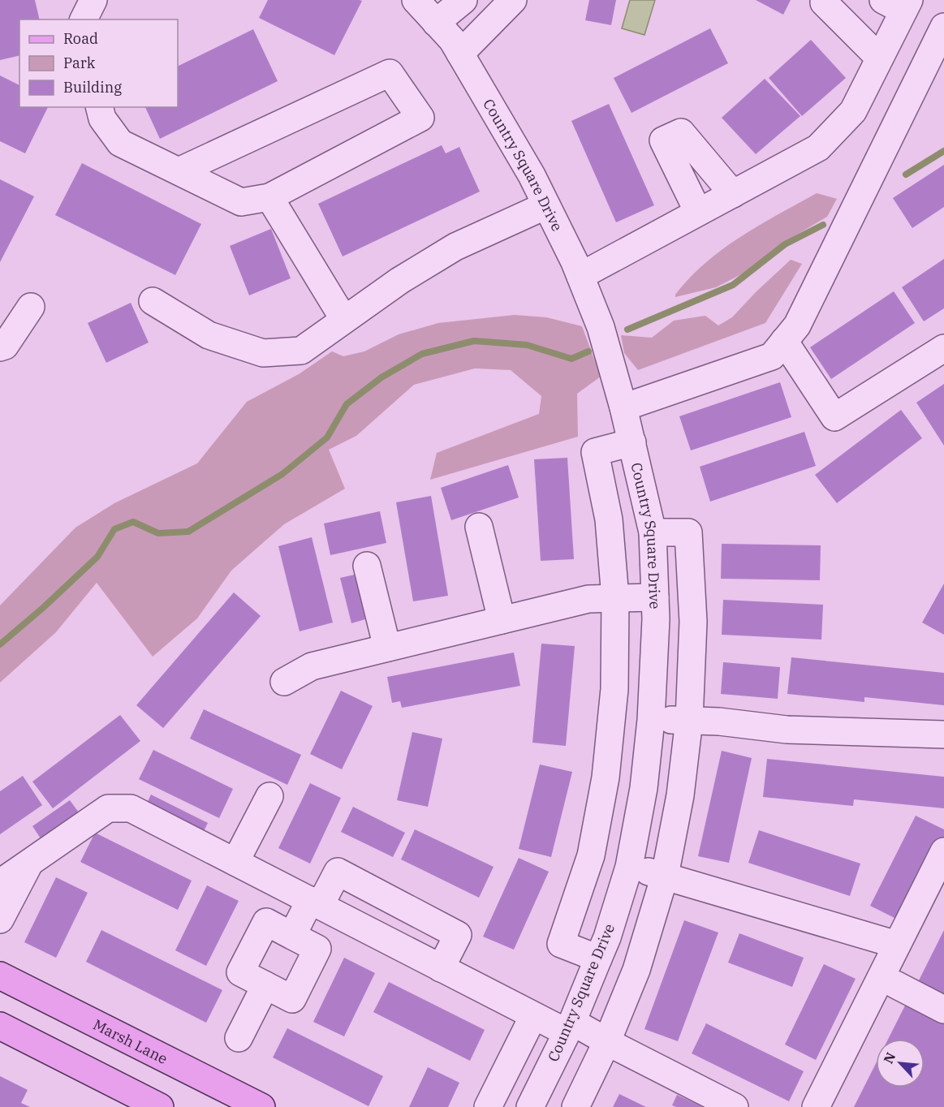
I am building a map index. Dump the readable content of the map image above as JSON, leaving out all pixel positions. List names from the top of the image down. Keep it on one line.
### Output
{"streets":{"main road":["Marsh Lane"],"street":["Country Square Drive"]},"legend":["Road","Park","Building"],"north":"top left"}
